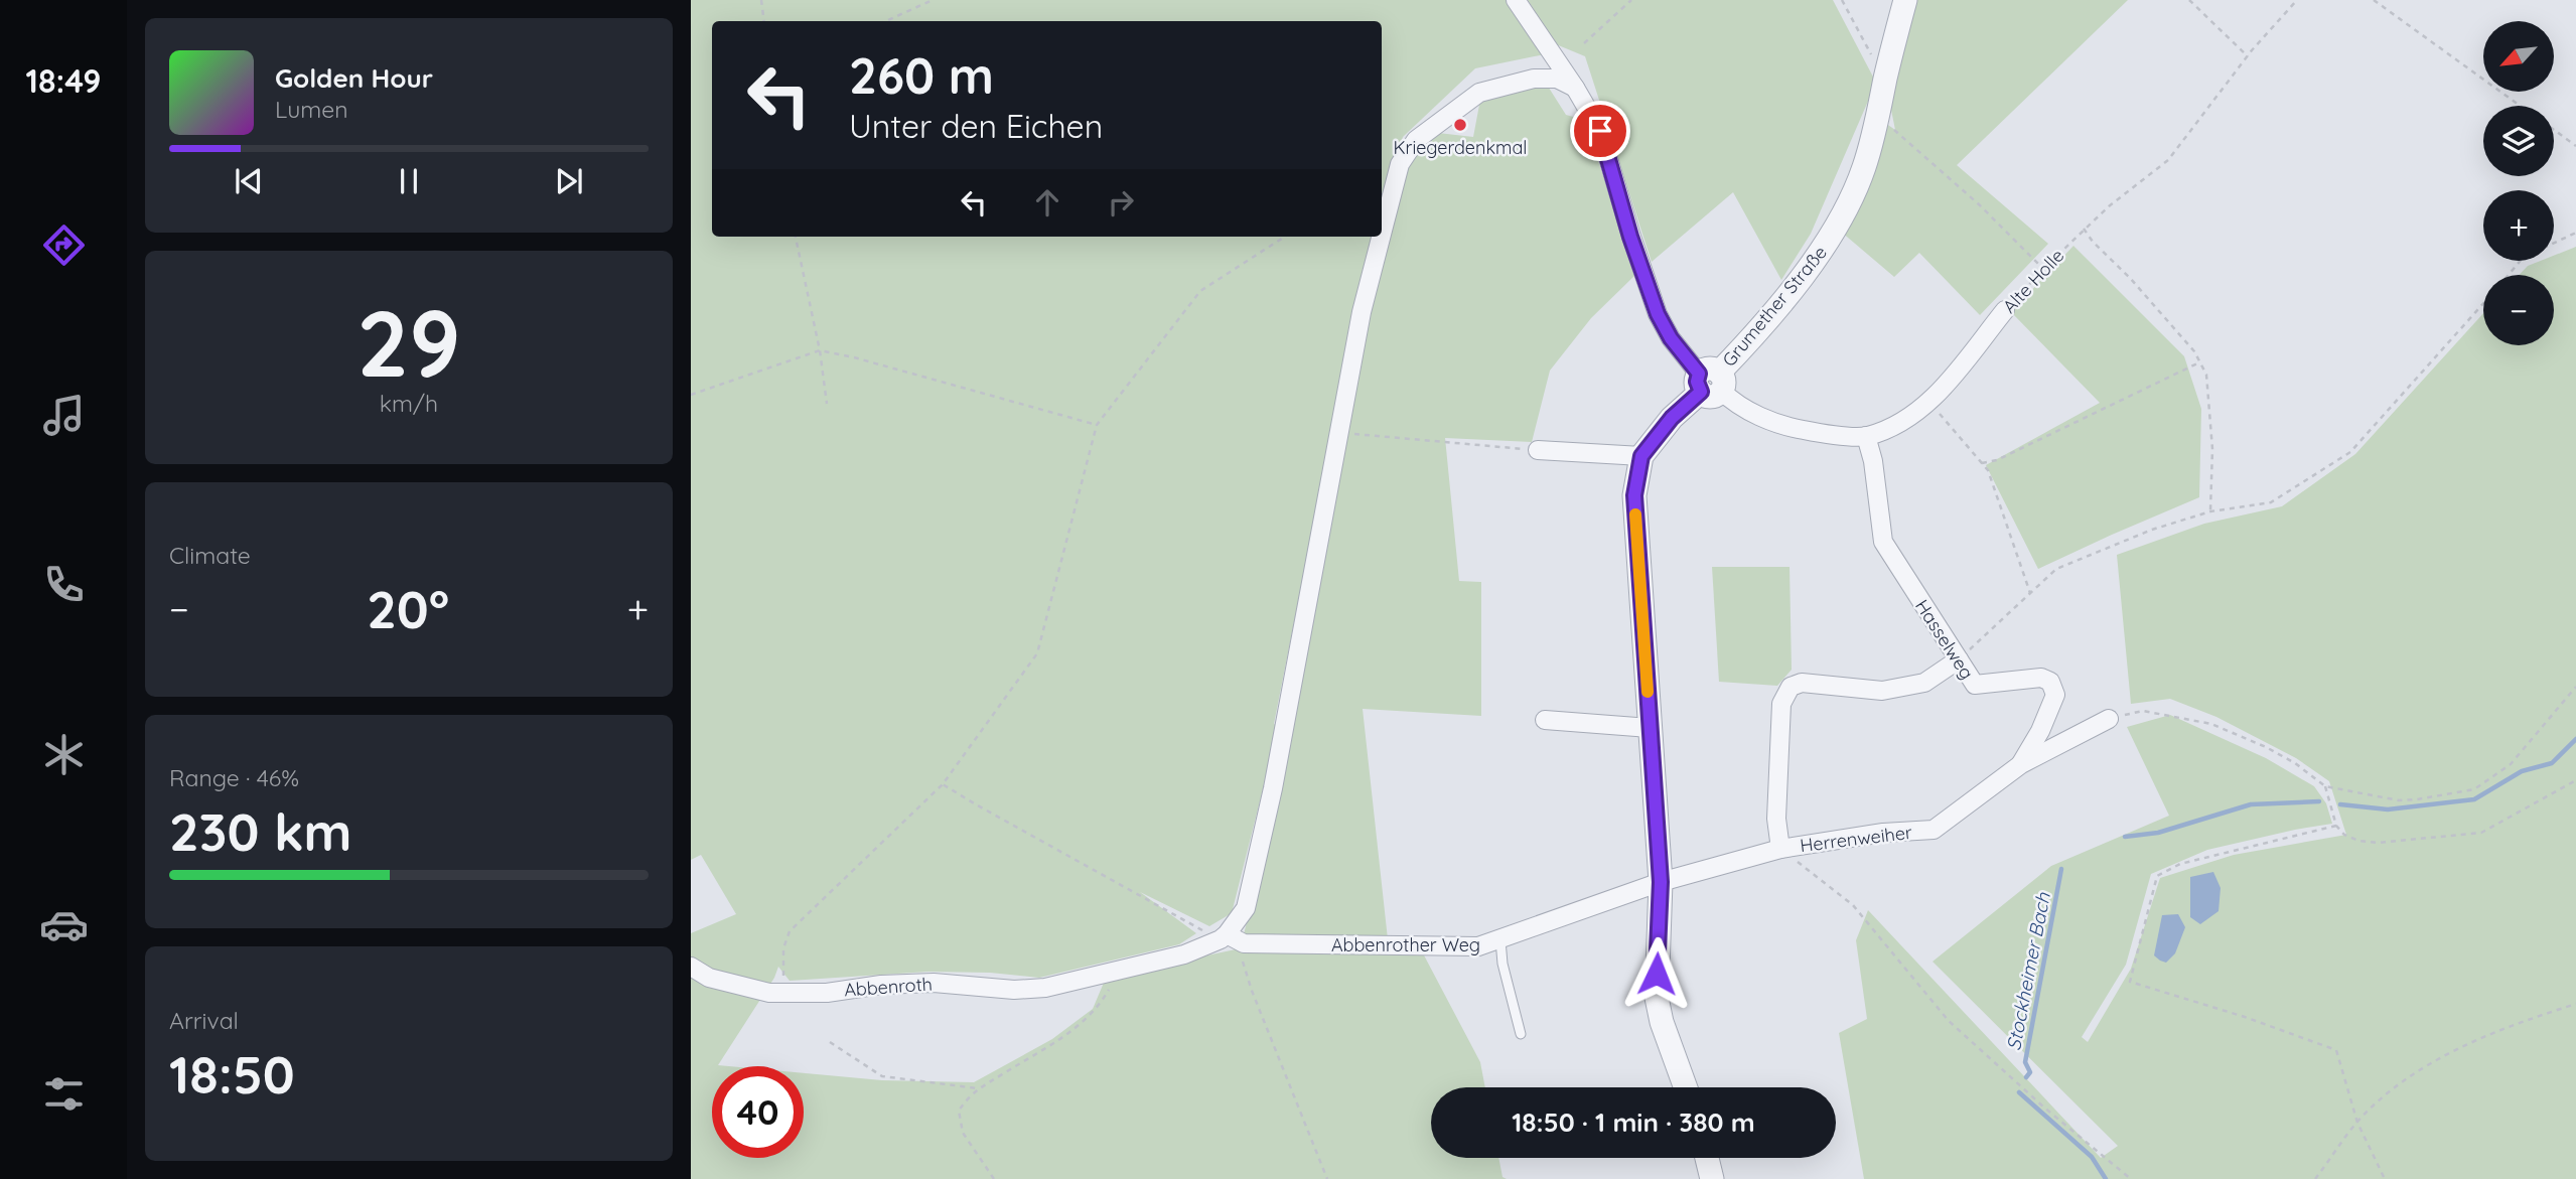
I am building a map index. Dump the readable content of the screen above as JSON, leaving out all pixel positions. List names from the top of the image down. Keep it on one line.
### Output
{"streets":{"street":["Alte Holle","Grumether Straße","Hasselweg","Herrenweiher","Abbenrother Weg","Abbenroth"]},"crossings":[["Alte Holle","Grumether Straße"],["Alte Holle","Hasselweg"],["Hasselweg","Herrenweiher"],["Herrenweiher","Abbenrother Weg"],["Abbenrother Weg","Abbenroth"]],"water":["Stockheimer Bach"],"places":["Kriegerdenkmal"],"north":"bottom left","page":{"tabs":"18:49","map_buttons":["+","−"],"turn":["260 m","Unter den Eichen"],"song":["Golden Hour","Lumen"],"tile":[["29","km/h"],"Climate",["Range · 46%","230 km"],["Arrival","18:50"]],"heat":["−","20°","+"],"limit":"40","trip":"18:50 · 1 min · 380 m"}}
